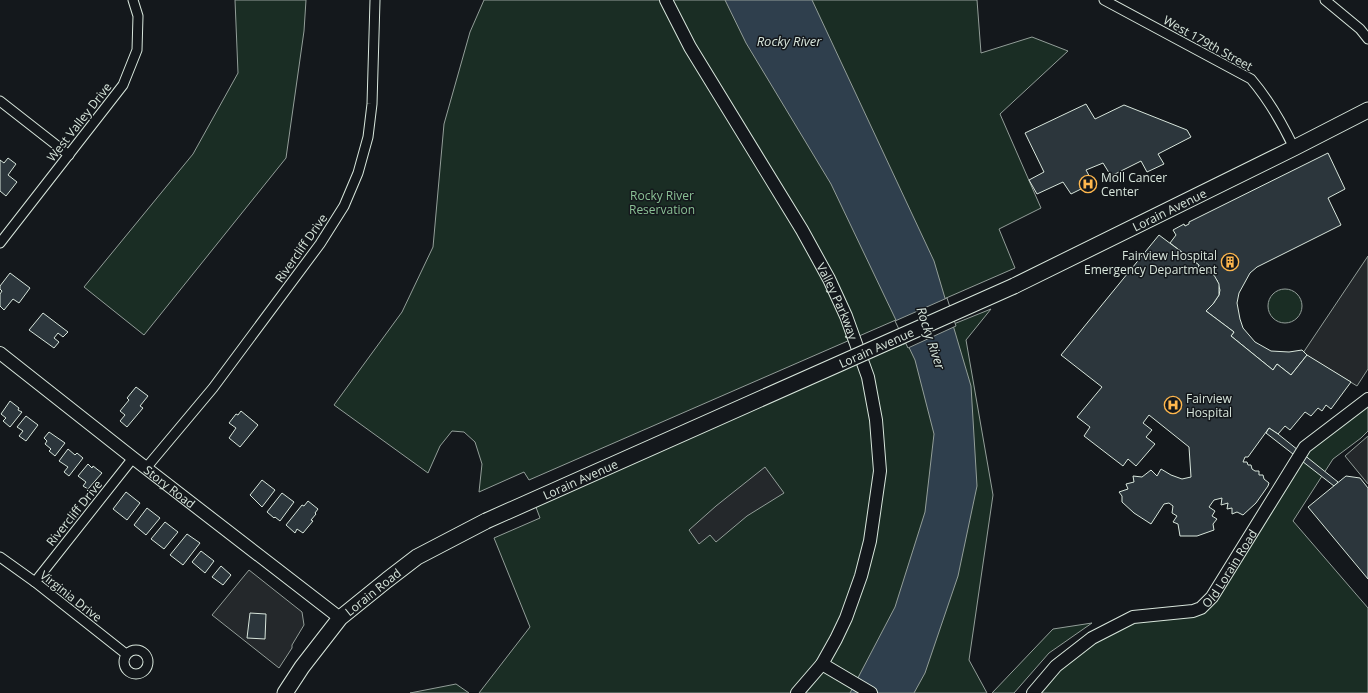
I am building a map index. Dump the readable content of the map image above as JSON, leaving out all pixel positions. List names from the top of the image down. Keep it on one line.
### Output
{"streets":{"main road":["Lorain Avenue","Lorain Road"],"street":["West 179th Street","West Valley Drive","Rivercliff Drive","Valley Parkway","Story Road","Old Lorain Road","Virginia Drive"]},"crossings":[["West 179th Street","Lorain Avenue"],["Lorain Avenue","Lorain Road"],["Rivercliff Drive","Story Road"],["Rivercliff Drive","Virginia Drive"],["Story Road","Lorain Road"]],"water":["Rocky River"],"parks":["Rocky River Reservation"],"places":{"hospital":["Moll Cancer Center","Fairview Hospital"],"building":["Fairview Hospital Emergency Department"]}}
